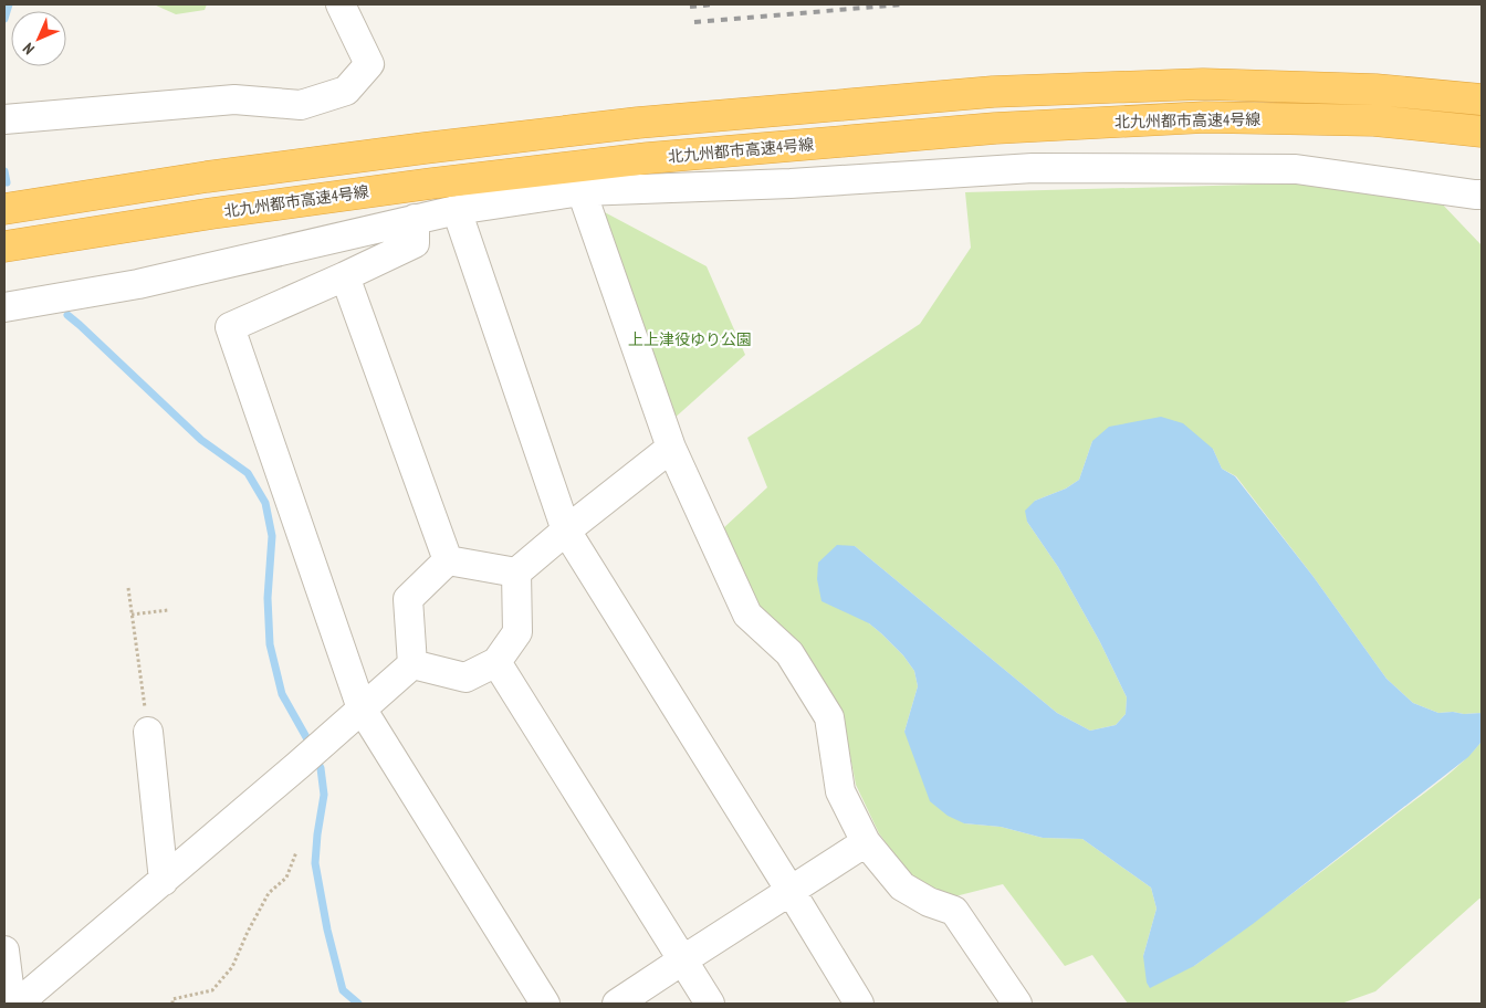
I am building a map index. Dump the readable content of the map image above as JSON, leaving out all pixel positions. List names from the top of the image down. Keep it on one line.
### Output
{"streets":{"highway":["北九州都市高速4号線"]},"parks":["上上津役ゆり公園"],"north":"bottom left"}
